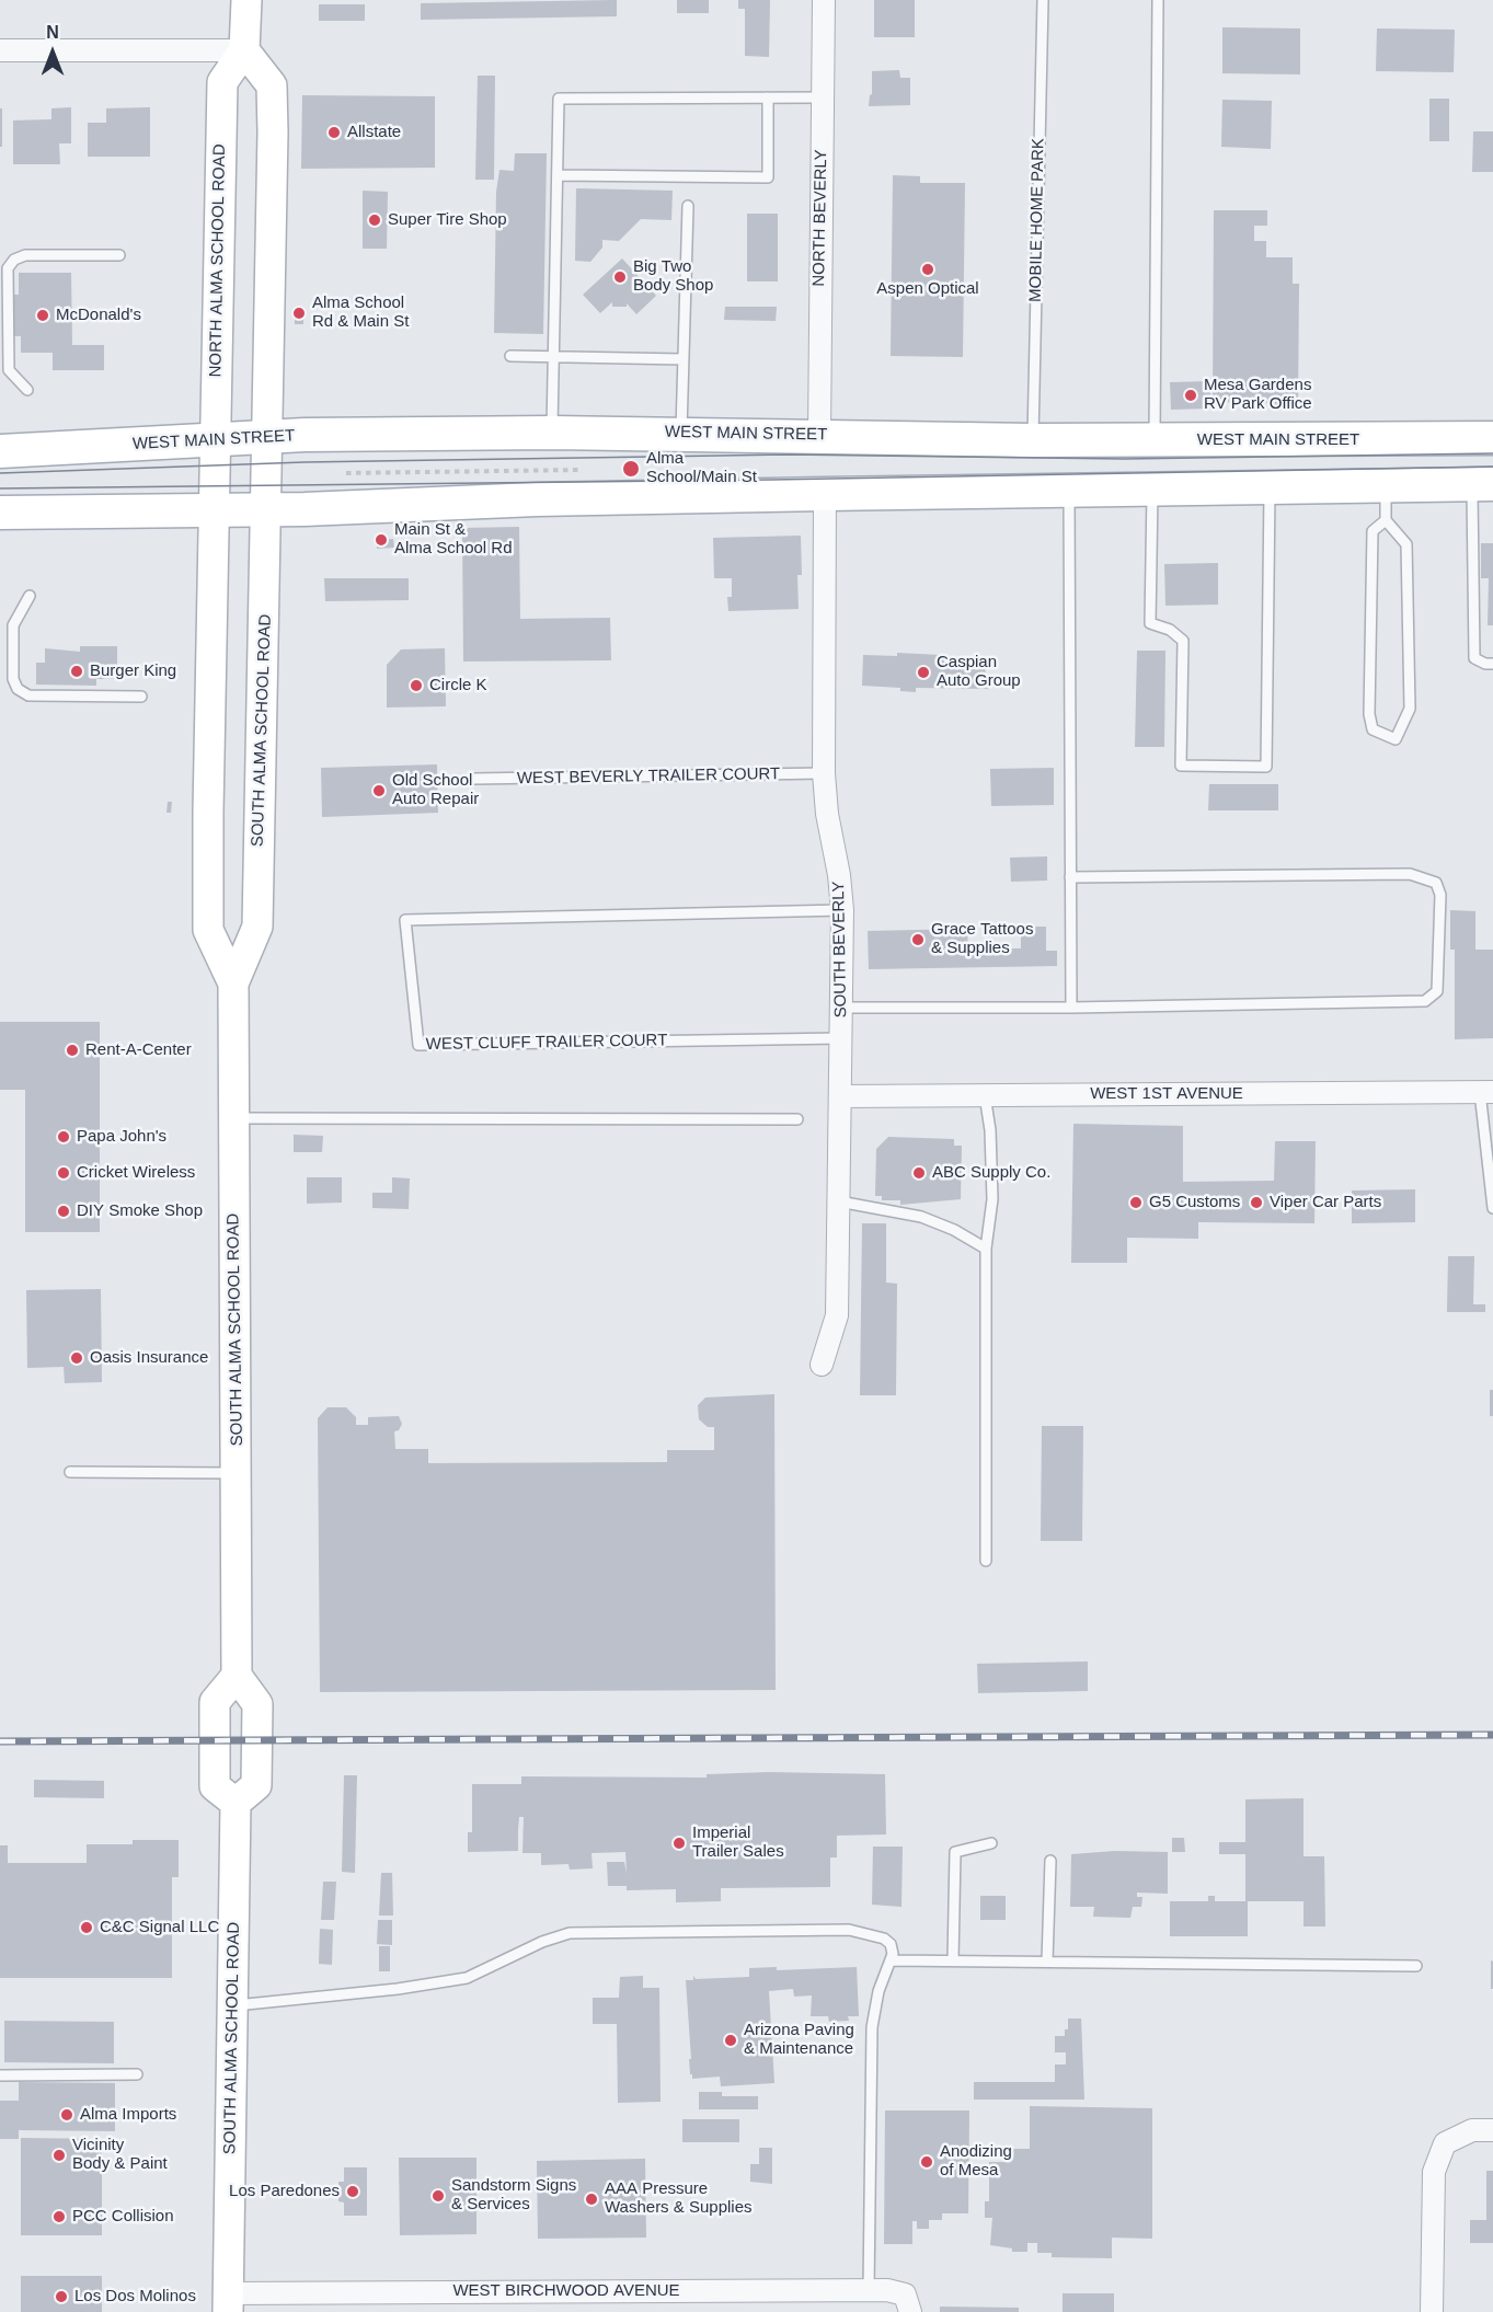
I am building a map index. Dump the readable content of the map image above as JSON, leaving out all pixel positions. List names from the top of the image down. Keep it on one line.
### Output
{"streets":{"main road":["NORTH ALMA SCHOOL ROAD","WEST MAIN STREET","SOUTH ALMA SCHOOL ROAD"],"street":["NORTH BEVERLY","SOUTH BEVERLY","WEST 1ST AVENUE","WEST BIRCHWOOD AVENUE"],"lane":["MOBILE HOME PARK","WEST BEVERLY TRAILER COURT","WEST CLUFF TRAILER COURT"]},"crossings":[["NORTH BEVERLY","WEST MAIN STREET"],["MOBILE HOME PARK","WEST MAIN STREET"],["NORTH ALMA SCHOOL ROAD","WEST MAIN STREET"],["NORTH ALMA SCHOOL ROAD","SOUTH ALMA SCHOOL ROAD"],["WEST MAIN STREET","SOUTH ALMA SCHOOL ROAD"],["SOUTH ALMA SCHOOL ROAD","WEST BIRCHWOOD AVENUE"],["WEST BEVERLY TRAILER COURT","SOUTH BEVERLY"],["SOUTH BEVERLY","WEST CLUFF TRAILER COURT"],["SOUTH BEVERLY","WEST 1ST AVENUE"]],"places":["Allstate","Super Tire Shop","Aspen Optical","Big Two Body Shop","Alma School Rd & Main St","McDonald's","Mesa Gardens RV Park Office","Alma School/Main St","Main St & Alma School Rd","Burger King","Caspian Auto Group","Circle K","Old School Auto Repair","Grace Tattoos & Supplies","Rent-A-Center","Papa John's","Cricket Wireless","ABC Supply Co.","G5 Customs","Viper Car Parts","DIY Smoke Shop","Oasis Insurance","Imperial Trailer Sales","C&C Signal LLC","Arizona Paving & Maintenance","Alma Imports","Vicinity Body & Paint","Anodizing of Mesa","Los Paredones","Sandstorm Signs & Services","AAA Pressure Washers & Supplies","PCC Collision","Los Dos Molinos"],"north":"top"}
